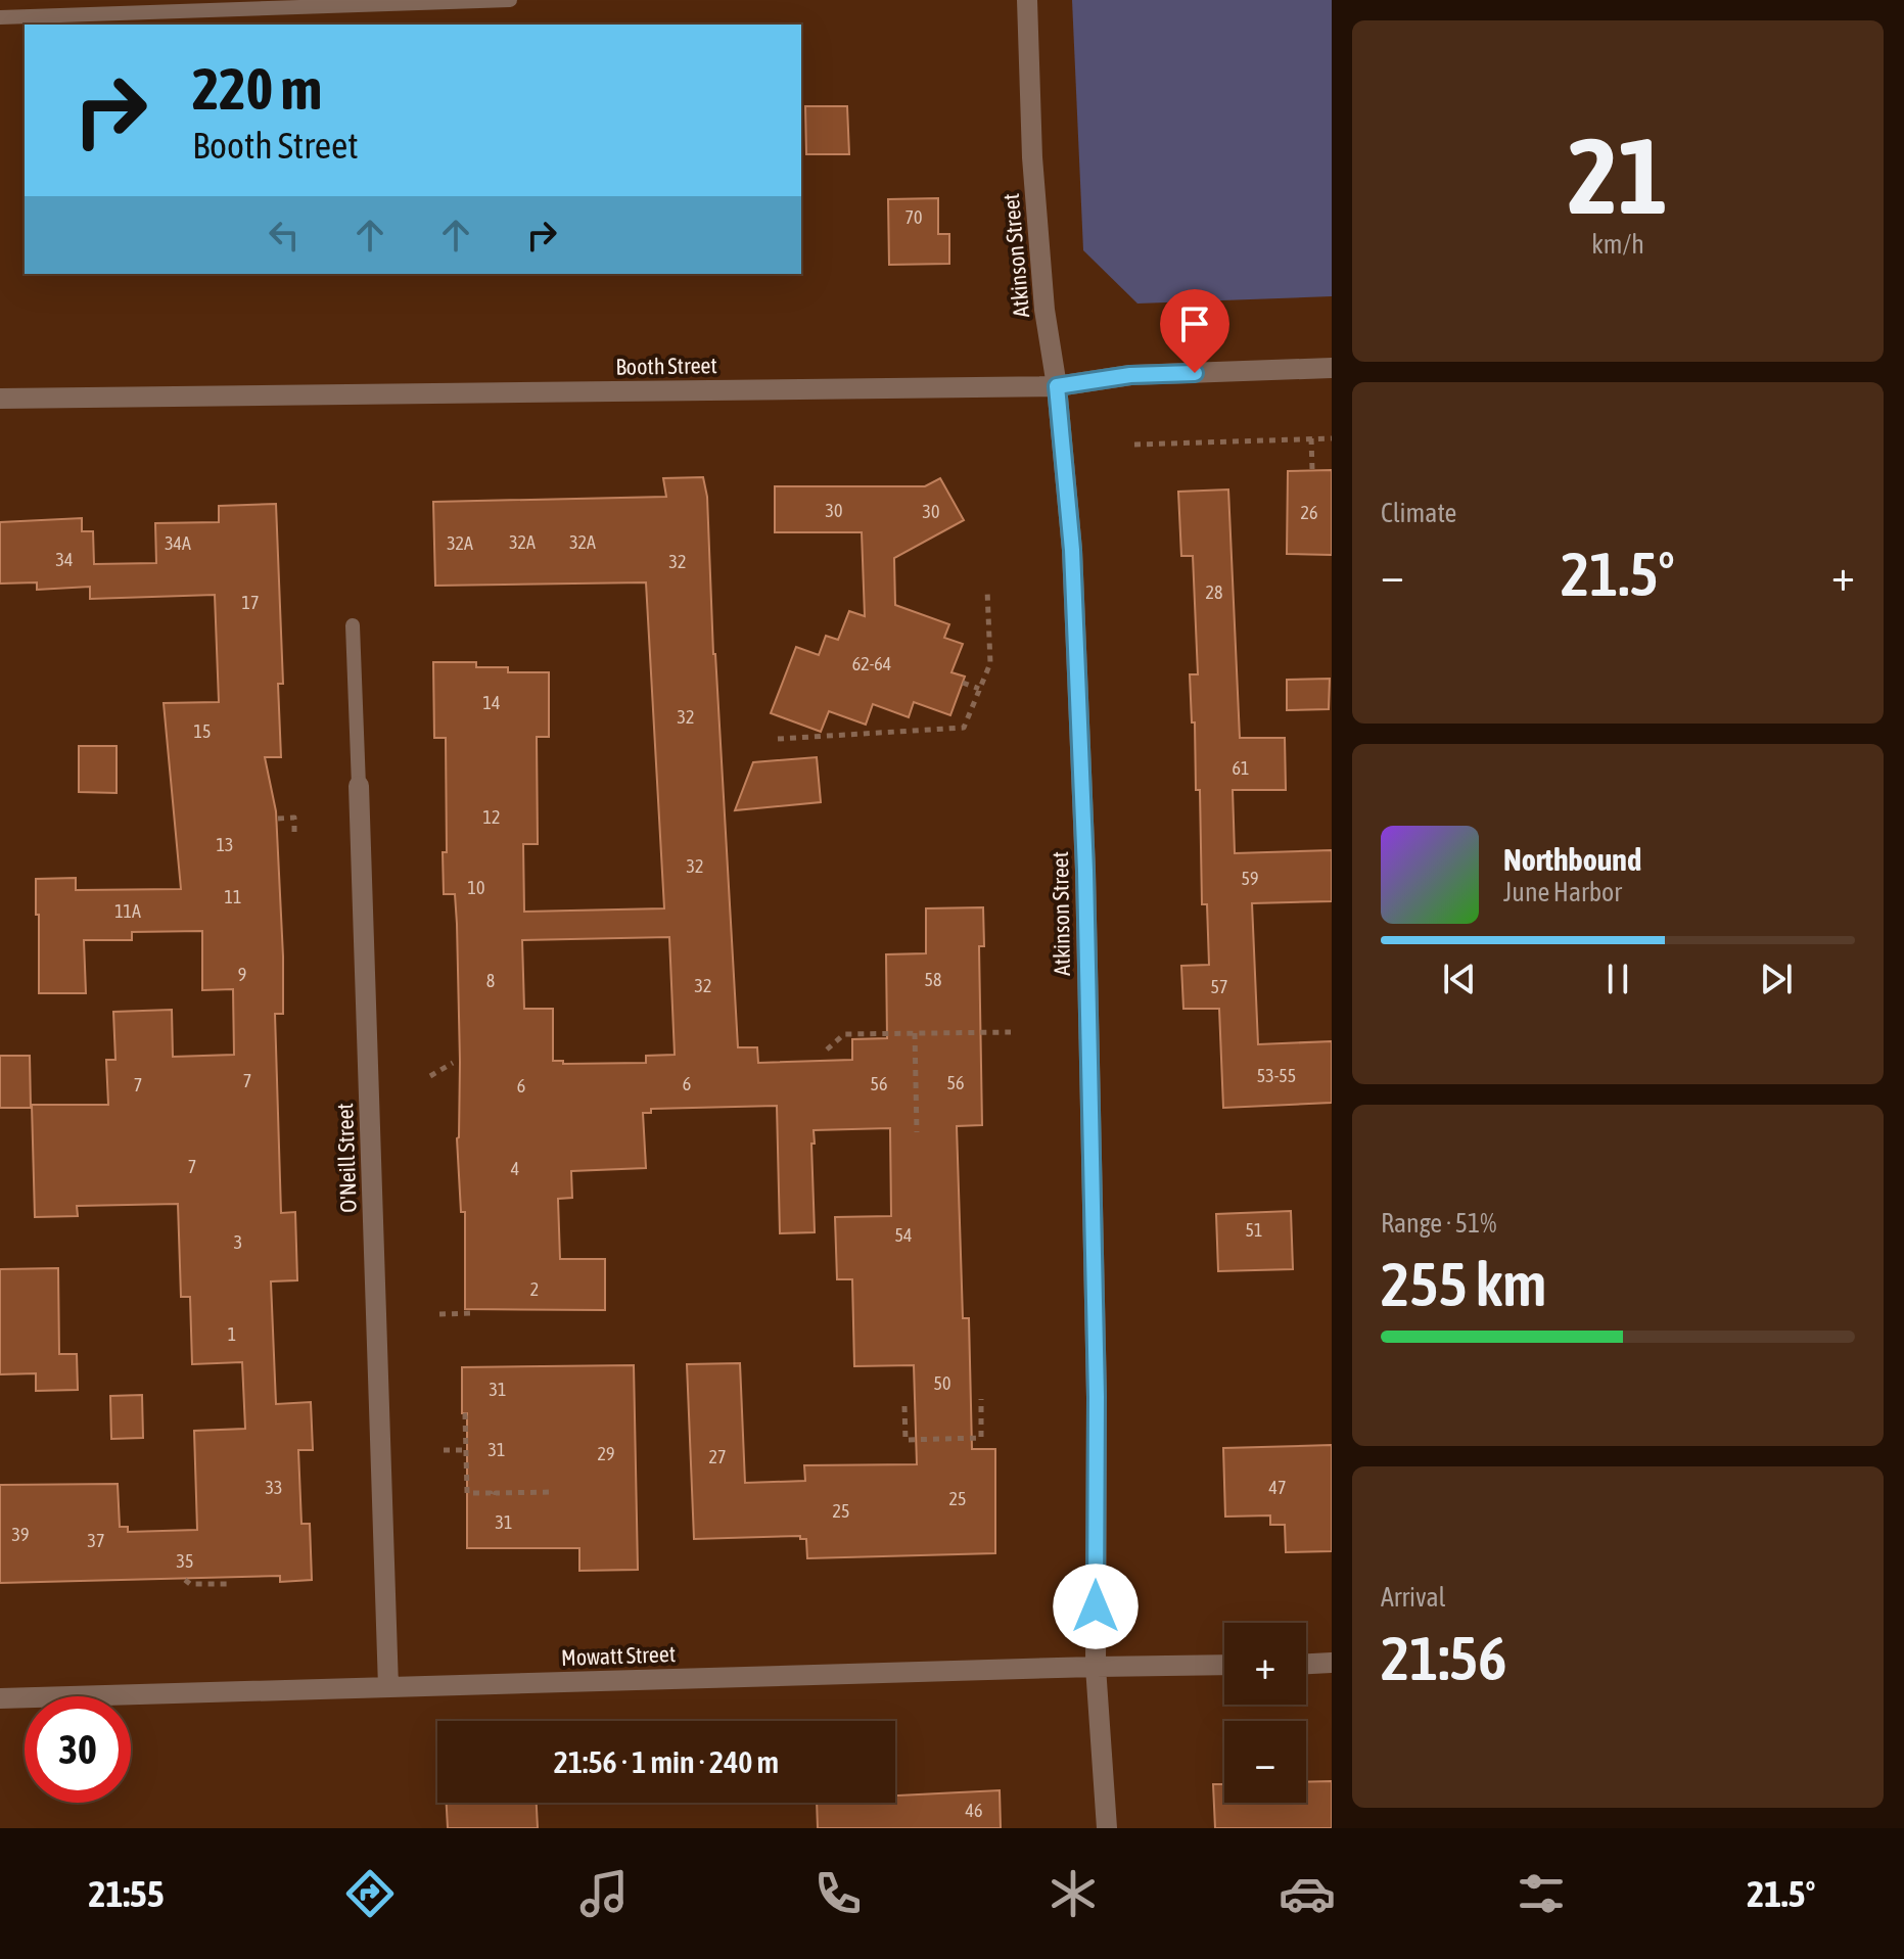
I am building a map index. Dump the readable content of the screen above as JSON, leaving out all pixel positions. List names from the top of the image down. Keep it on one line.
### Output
{"streets":{"street":["Atkinson Street","Booth Street","O'Neill Street","Mowatt Street"]},"crossings":[["Atkinson Street","Booth Street"],["Atkinson Street","Mowatt Street"],["O'Neill Street","Mowatt Street"]],"house_numbers":["70","30","30","26","32A","32A","34A","32A","34","32","28","17","62-64","14","32","15","61","12","13","32","59","10","11","11A","9","58","8","32","57","53-55","7","56","6","56","7","6","7","4","51","54","3","2","1","50","31","31","29","27","33","47","25","25","31","39","37","35","46"],"page":{"tile":[["21","km/h"],"Climate",["Range · 51%","255 km"],["Arrival","21:56"]],"turn":["220 m","Booth Street"],"heat":["−","21.5°","+"],"song":["Northbound","June Harbor"],"map_buttons":["+","−"],"limit":"30","trip":"21:56 · 1 min · 240 m","tabs":["21:55","21.5°"]}}
